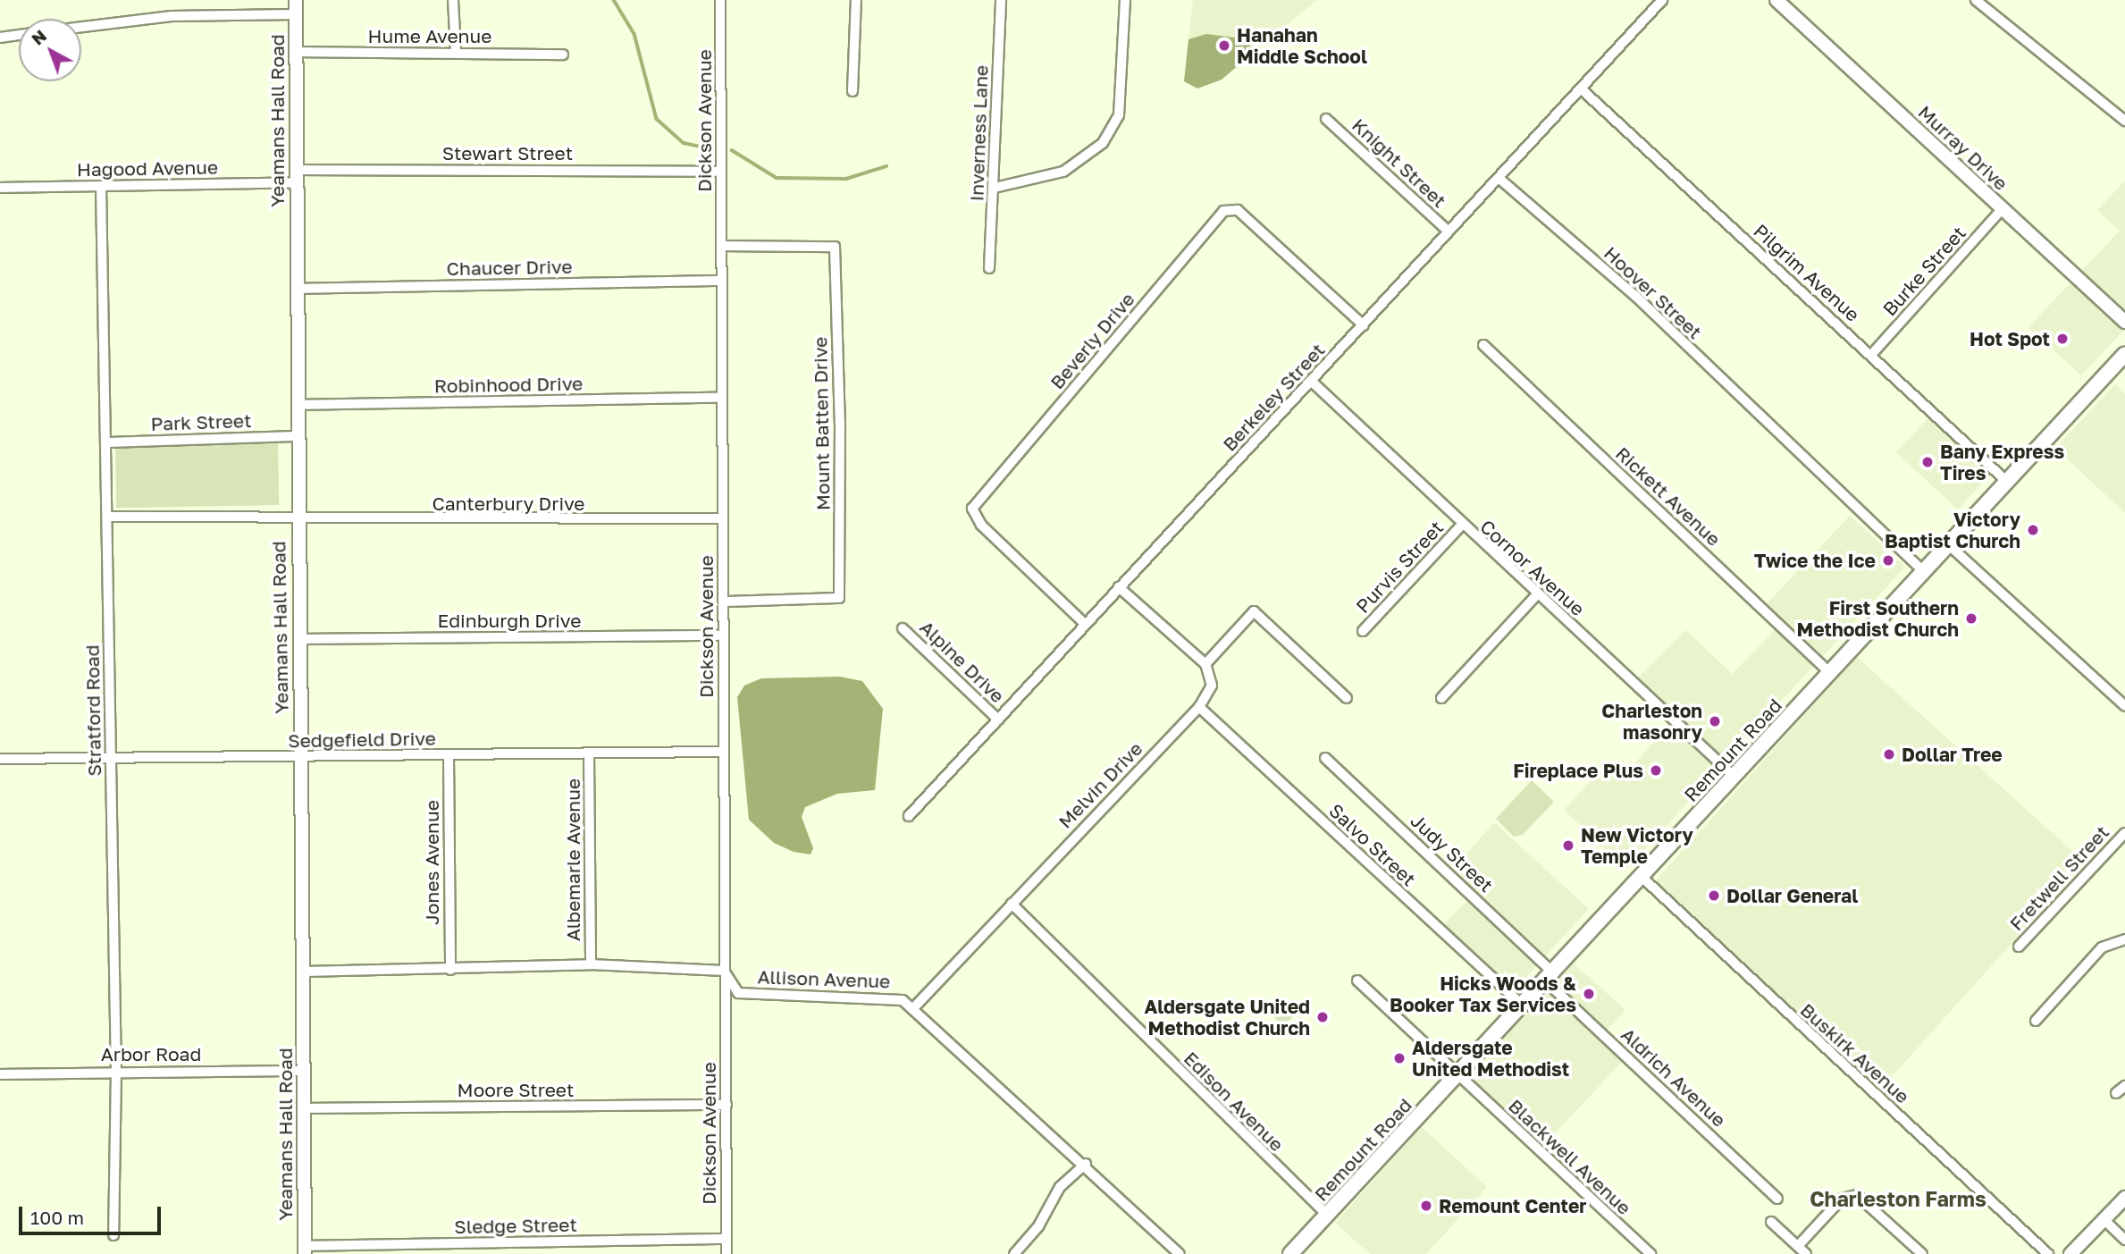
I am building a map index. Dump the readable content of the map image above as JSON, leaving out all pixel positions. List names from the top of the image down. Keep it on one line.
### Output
{"streets":{"main road":["Remount Road"],"street":["Hume Avenue","Yeamans Hall Road","Dickson Avenue","Inverness Lane","Murray Drive","Stewart Street","Knight Street","Hagood Avenue","Chaucer Drive","Burke Street","Pilgrim Avenue","Hoover Street","Beverly Drive","Robinhood Drive","Berkeley Street","Park Street","Mount Batten Drive","Rickett Avenue","Canterbury Drive","Purvis Street","Cornor Avenue","Edinburgh Drive","Alpine Drive","Stratford Road","Sedgefield Drive","Melvin Drive","Salvo Street","Judy Street","Albemarle Avenue","Jones Avenue","Fretwell Street","Allison Avenue","Buskirk Avenue","Arbor Road","Aldrich Avenue","Moore Street","Edison Avenue","Blackwell Avenue","Sledge Street"]},"crossings":[["Hume Avenue","Yeamans Hall Road"],["Yeamans Hall Road","Stewart Street"],["Yeamans Hall Road","Hagood Avenue"],["Yeamans Hall Road","Chaucer Drive"],["Yeamans Hall Road","Robinhood Drive"],["Yeamans Hall Road","Park Street"],["Yeamans Hall Road","Canterbury Drive"],["Yeamans Hall Road","Edinburgh Drive"],["Yeamans Hall Road","Sedgefield Drive"],["Yeamans Hall Road","Arbor Road"],["Yeamans Hall Road","Moore Street"],["Yeamans Hall Road","Sledge Street"],["Dickson Avenue","Stewart Street"],["Dickson Avenue","Chaucer Drive"],["Dickson Avenue","Robinhood Drive"],["Dickson Avenue","Mount Batten Drive"],["Dickson Avenue","Canterbury Drive"],["Dickson Avenue","Edinburgh Drive"],["Dickson Avenue","Sedgefield Drive"],["Dickson Avenue","Allison Avenue"],["Dickson Avenue","Moore Street"],["Dickson Avenue","Sledge Street"],["Murray Drive","Burke Street"],["Stewart Street","Hagood Avenue"],["Knight Street","Berkeley Street"],["Hagood Avenue","Stratford Road"],["Burke Street","Pilgrim Avenue"],["Pilgrim Avenue","Berkeley Street"],["Pilgrim Avenue","Remount Road"],["Hoover Street","Berkeley Street"],["Hoover Street","Remount Road"],["Beverly Drive","Berkeley Street"],["Berkeley Street","Cornor Avenue"],["Berkeley Street","Alpine Drive"],["Park Street","Stratford Road"],["Rickett Avenue","Remount Road"],["Purvis Street","Cornor Avenue"],["Cornor Avenue","Remount Road"],["Stratford Road","Sedgefield Drive"],["Stratford Road","Arbor Road"],["Sedgefield Drive","Albemarle Avenue"],["Sedgefield Drive","Jones Avenue"],["Remount Road","Salvo Street"],["Remount Road","Judy Street"],["Remount Road","Buskirk Avenue"],["Remount Road","Aldrich Avenue"],["Remount Road","Edison Avenue"],["Remount Road","Blackwell Avenue"],["Melvin Drive","Salvo Street"],["Melvin Drive","Allison Avenue"],["Melvin Drive","Edison Avenue"],["Judy Street","Aldrich Avenue"]],"districts":["Charleston Farms"],"places":["Hanahan Middle School","Hot Spot","Bany Express Tires","Victory Baptist Church","Twice the Ice","First Southern Methodist Church","Charleston masonry","Dollar Tree","Fireplace Plus","New Victory Temple","Dollar General","Hicks Woods & Booker Tax Services","Aldersgate United Methodist Church","Aldersgate United Methodist","Remount Center"],"scale_bar":"100 m","north":"top left"}
